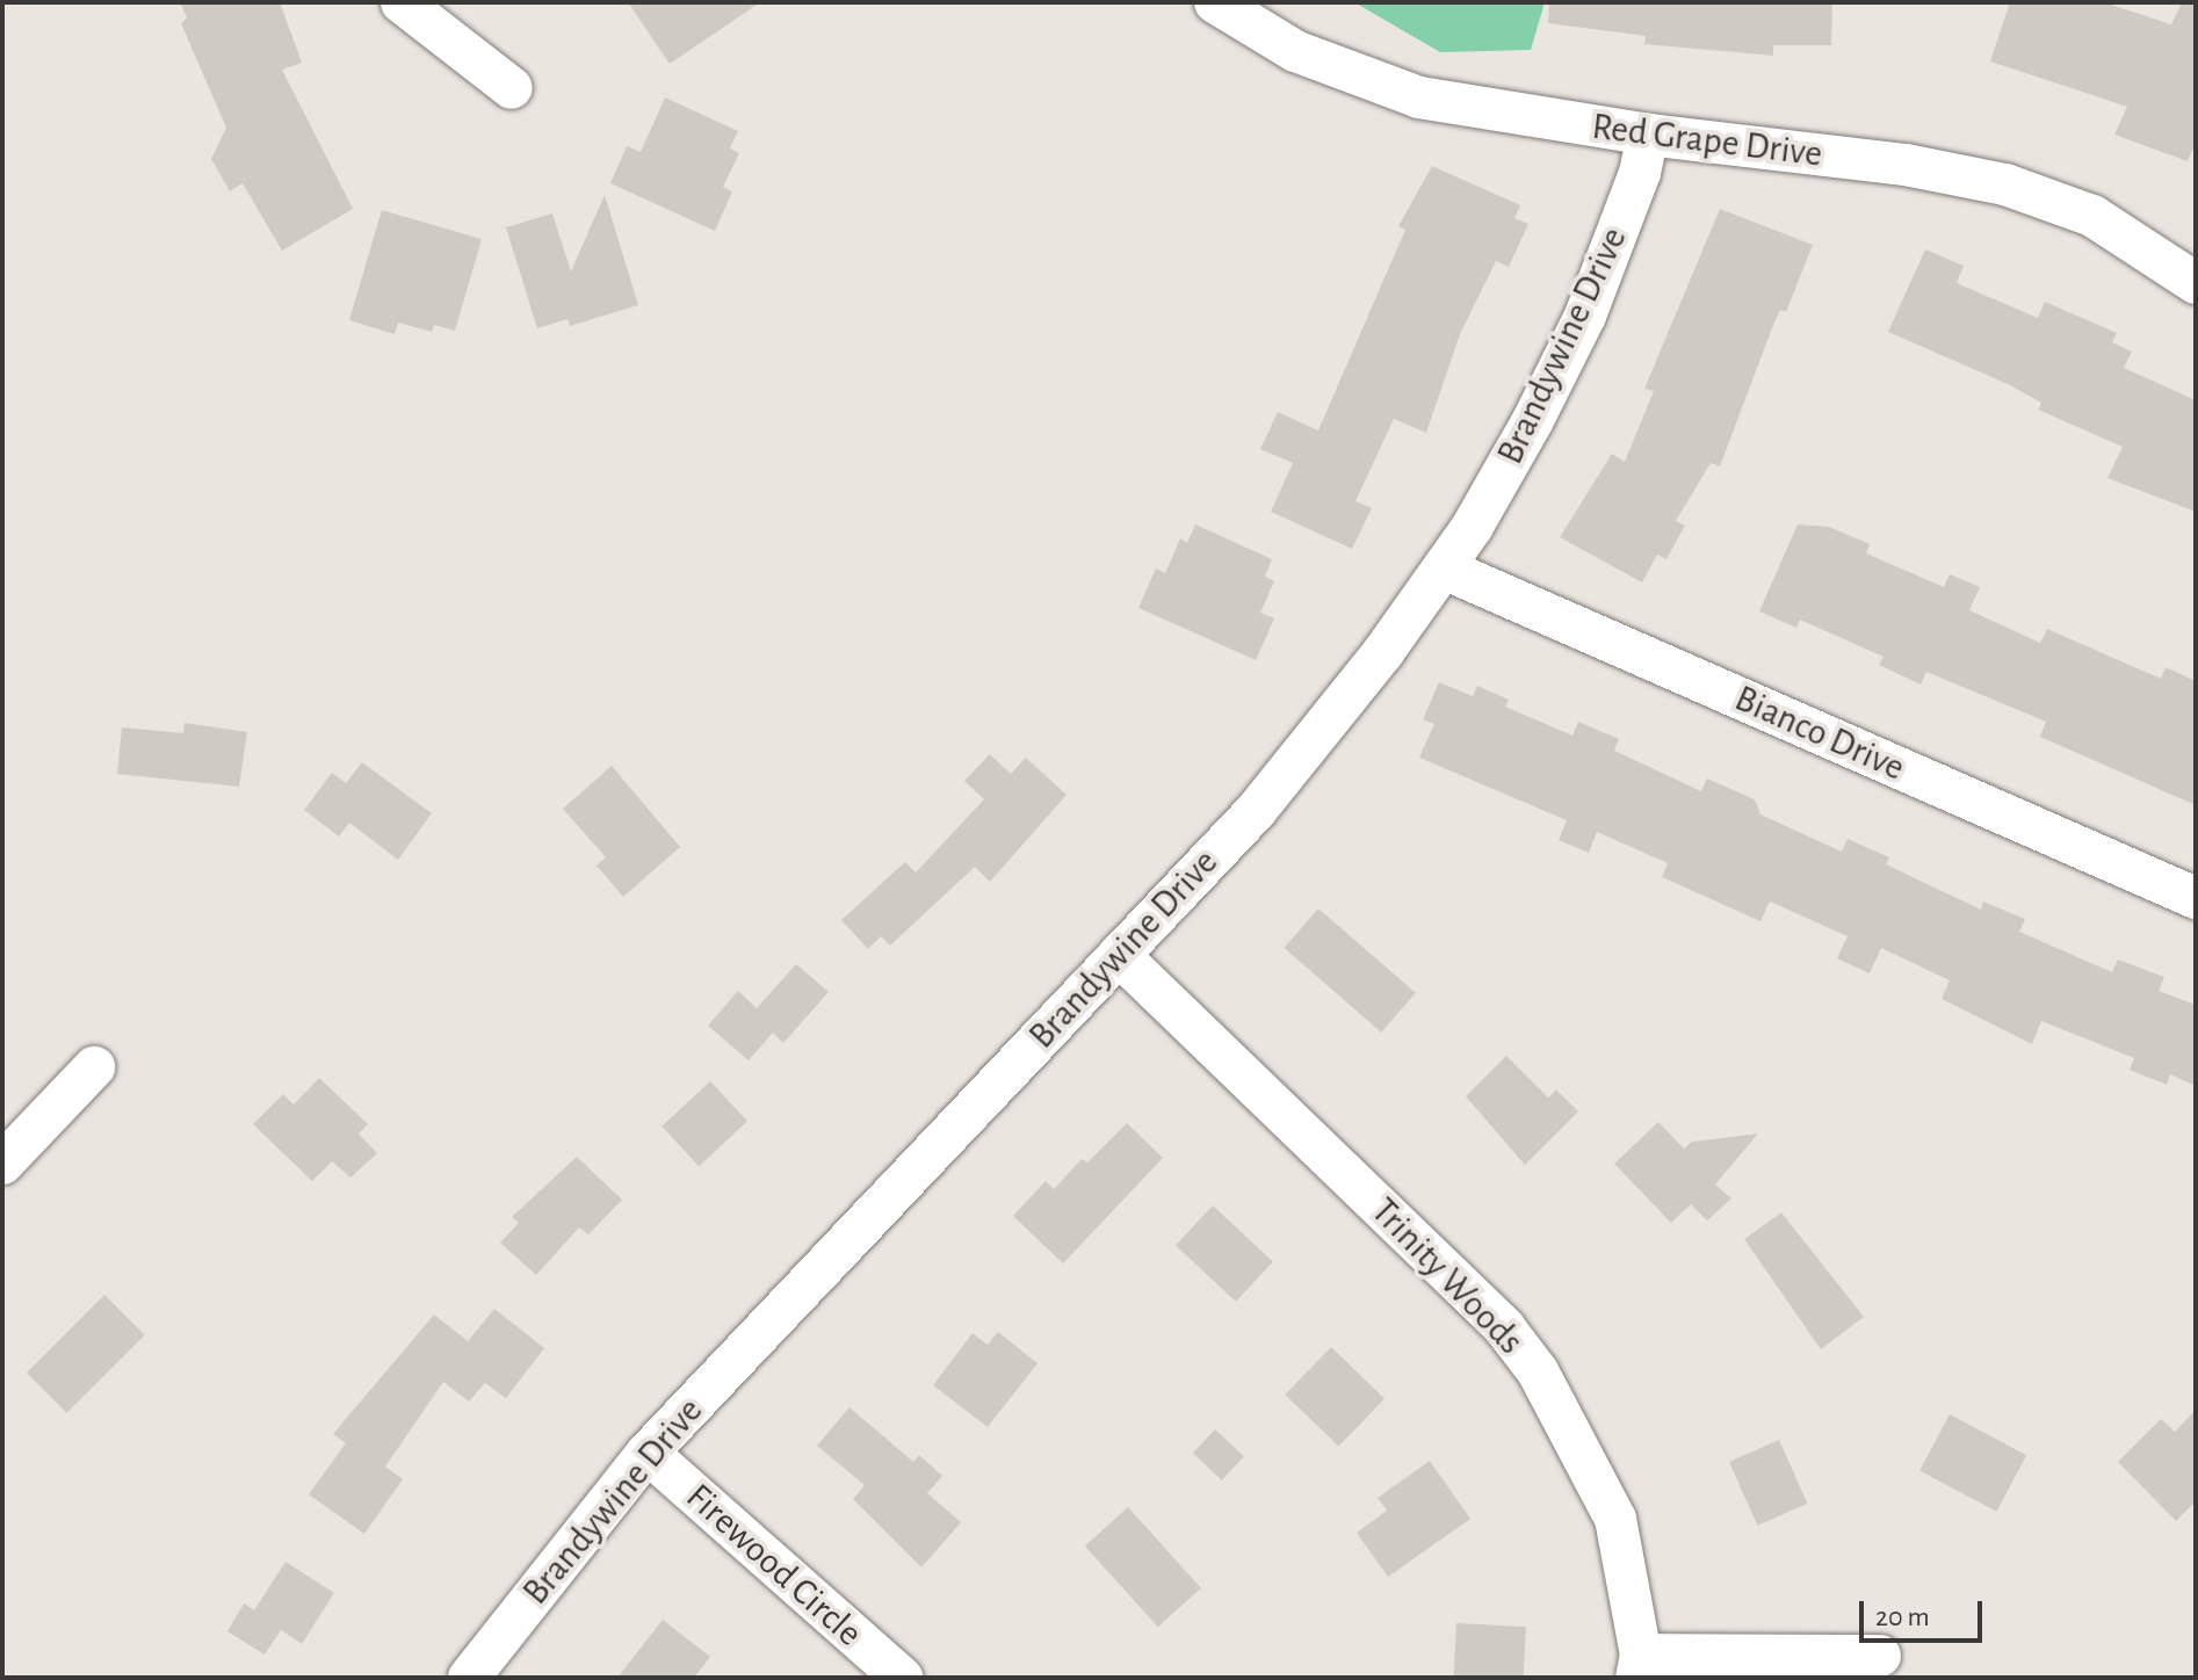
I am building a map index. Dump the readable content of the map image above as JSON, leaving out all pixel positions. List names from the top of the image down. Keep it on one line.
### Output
{"streets":{"street":["Red Grape Drive","Brandywine Drive","Bianco Drive","Trinity Woods","Firewood Circle"]},"crossings":[["Red Grape Drive","Brandywine Drive"],["Brandywine Drive","Bianco Drive"],["Brandywine Drive","Trinity Woods"],["Brandywine Drive","Firewood Circle"]],"scale_bar":"20 m"}
